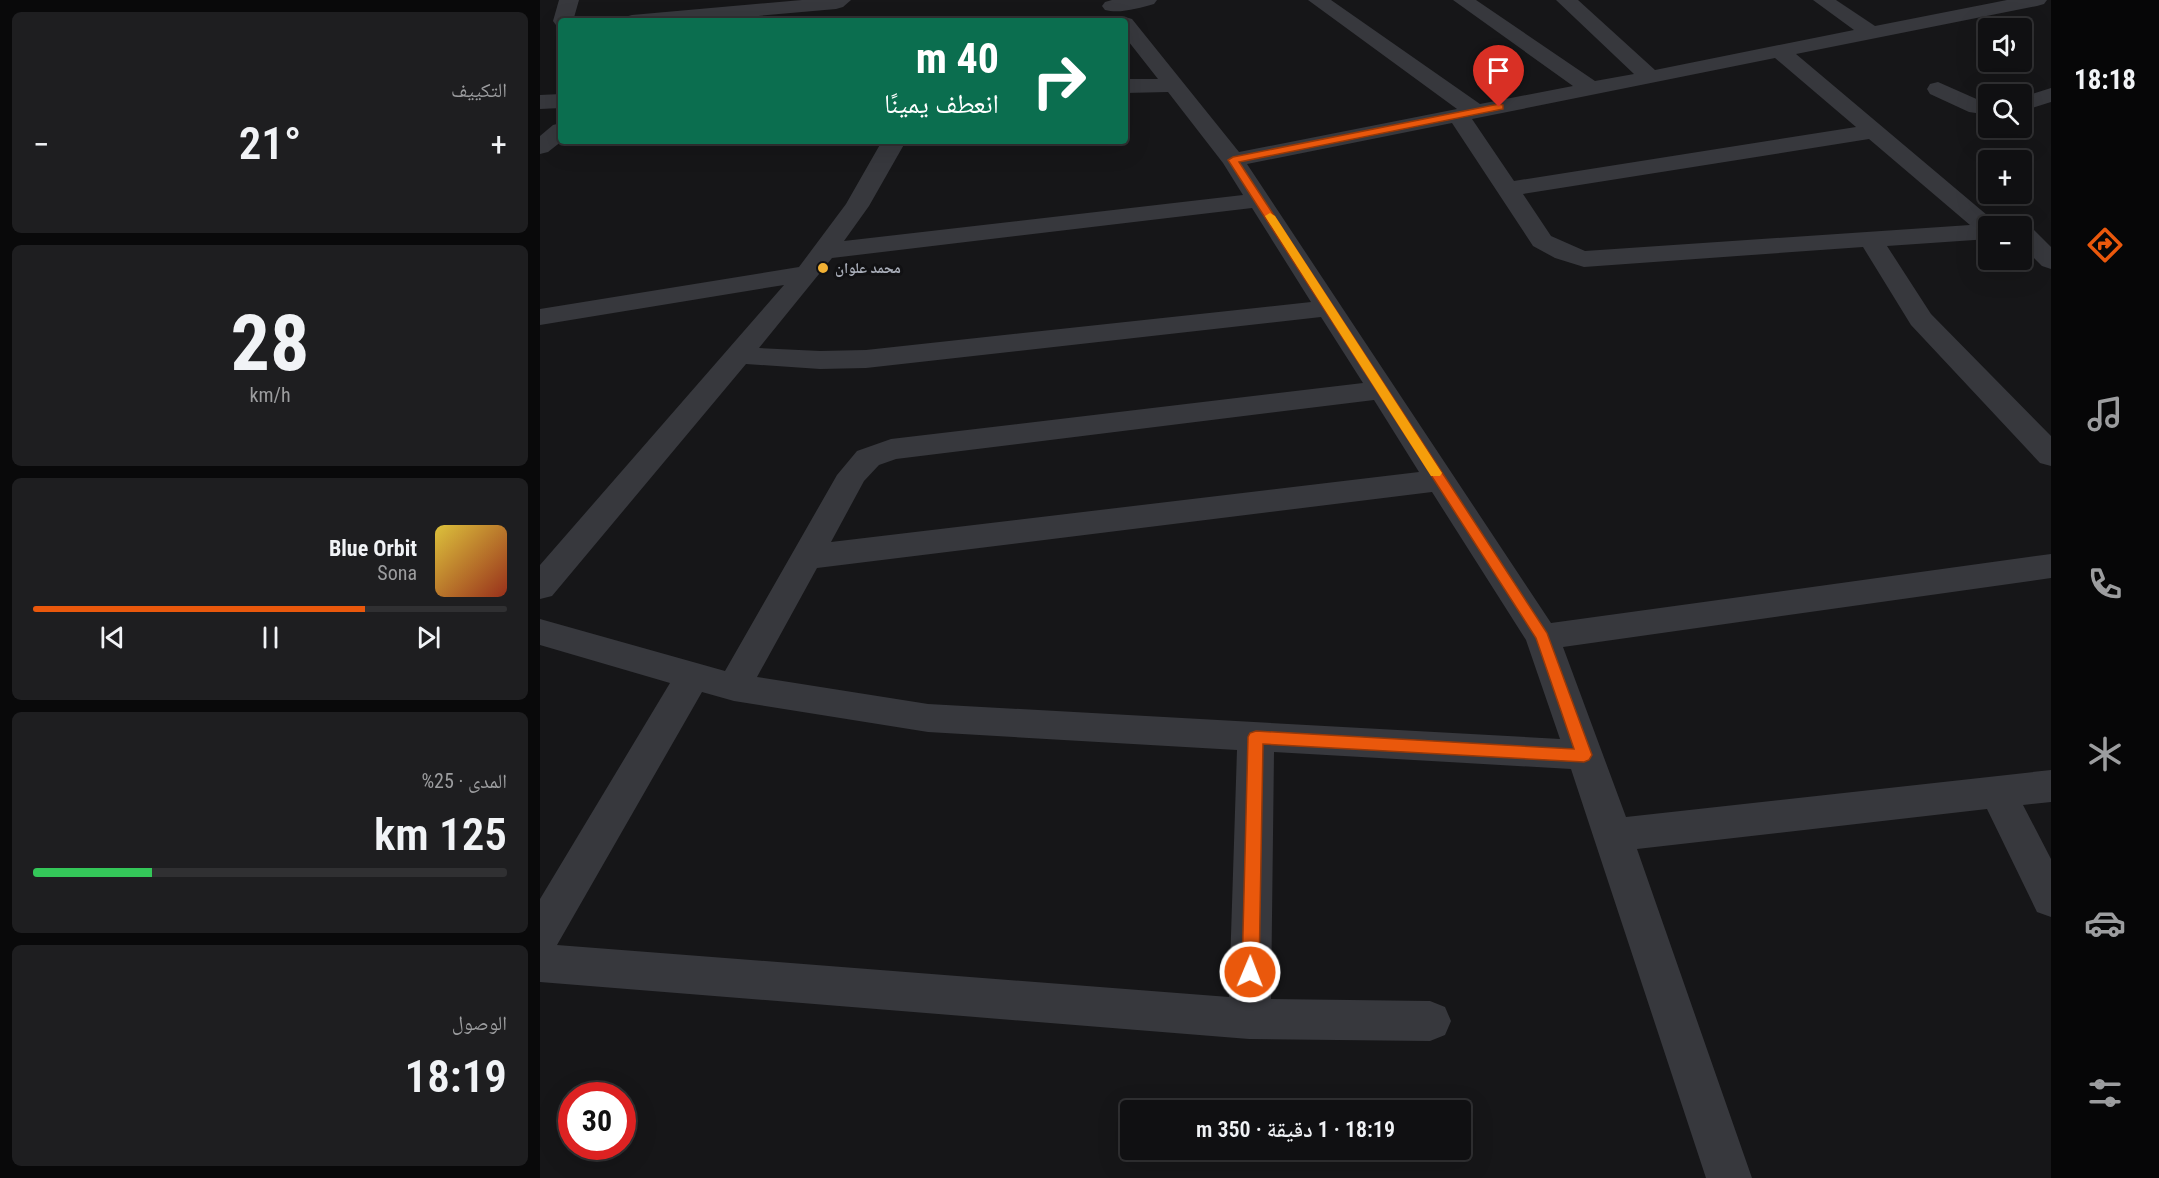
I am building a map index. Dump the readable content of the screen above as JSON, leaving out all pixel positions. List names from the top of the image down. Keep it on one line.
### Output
{"places":["محمد علوان"],"page":{"tabs":"18:18","tile":["التكييف",["28","km/h"],["المدى · 25%","125 km"],["الوصول","18:19"]],"map_buttons":["+","−"],"turn":["40 m","انعطف يمينًا"],"heat":["−","21°","+"],"song":["Blue Orbit","Sona"],"limit":"30","trip":"18:19 · 1 دقيقة · 350 m"}}
